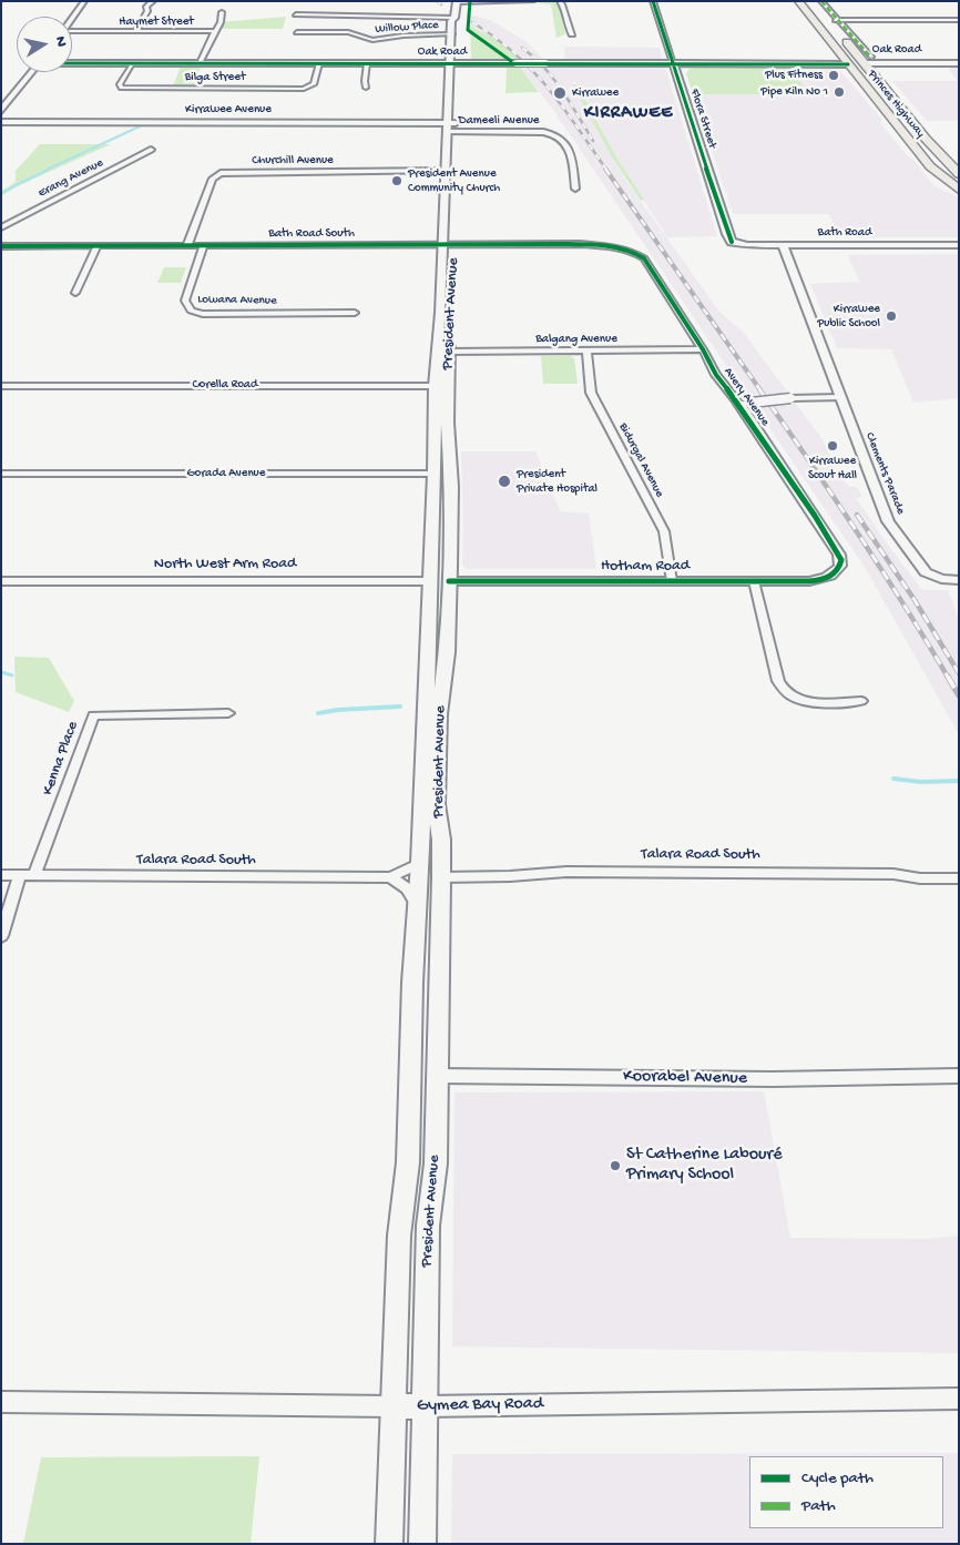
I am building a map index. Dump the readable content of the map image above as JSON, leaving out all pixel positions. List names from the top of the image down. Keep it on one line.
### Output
{"streets":{"highway":["Oak Road","Princes Highway"],"main road":["President Avenue","Gorada Avenue","North West Arm Road","Koorabel Avenue","Gymea Bay Road"],"street":["Haymet Street","Willow Place","Bilga Street","Kirrawee Avenue","Flora Street","Dameeli Avenue","Churchill Avenue","Erang Avenue","Bath Road","Bath Road South","Lowana Avenue","Balgang Avenue","Corella Road","Avery Avenue","Bidurgal Avenue","Clements Parade","Hotham Road","Kenna Place","Talara Road South"]},"crossings":[["Haymet Street","Oak Road"],["Willow Place","President Avenue"],["Oak Road","Bilga Street"],["Oak Road","Princes Highway"],["Oak Road","Flora Street"],["Oak Road","President Avenue"],["Kirrawee Avenue","Dameeli Avenue"],["Kirrawee Avenue","President Avenue"],["Flora Street","Bath Road"],["Dameeli Avenue","President Avenue"],["Churchill Avenue","Bath Road South"],["Churchill Avenue","President Avenue"],["Bath Road","Clements Parade"],["Bath Road South","Lowana Avenue"],["Bath Road South","President Avenue"],["Bath Road South","Avery Avenue"],["President Avenue","Balgang Avenue"],["President Avenue","Corella Road"],["President Avenue","Gorada Avenue"],["President Avenue","North West Arm Road"],["President Avenue","Hotham Road"],["President Avenue","Talara Road South"],["President Avenue","Koorabel Avenue"],["President Avenue","Gymea Bay Road"],["Balgang Avenue","Avery Avenue"],["Balgang Avenue","Bidurgal Avenue"],["Avery Avenue","Hotham Road"],["Bidurgal Avenue","Hotham Road"],["North West Arm Road","Hotham Road"],["Kenna Place","Talara Road South"]],"districts":["KIRRAWEE"],"places":["Plus Fitness","Pipe Kiln No 1","Kirrawee","President Avenue Community Church","Kirrawee Public School","Kirrawee Scout Hall","President Private Hospital","St Catherine Labouré Primary School"],"legend":["Cycle path","Path"],"north":"right"}
